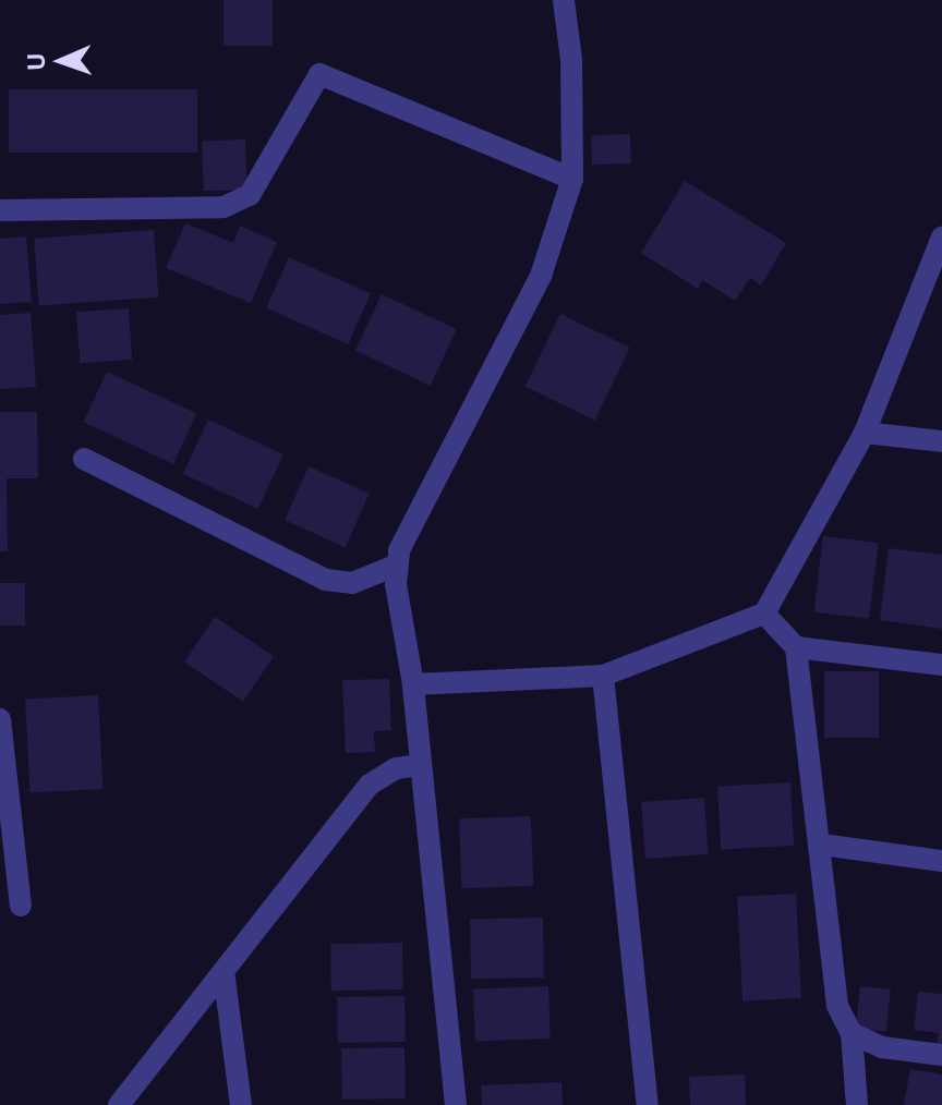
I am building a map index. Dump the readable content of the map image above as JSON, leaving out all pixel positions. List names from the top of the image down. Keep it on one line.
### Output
{"north":"left"}
